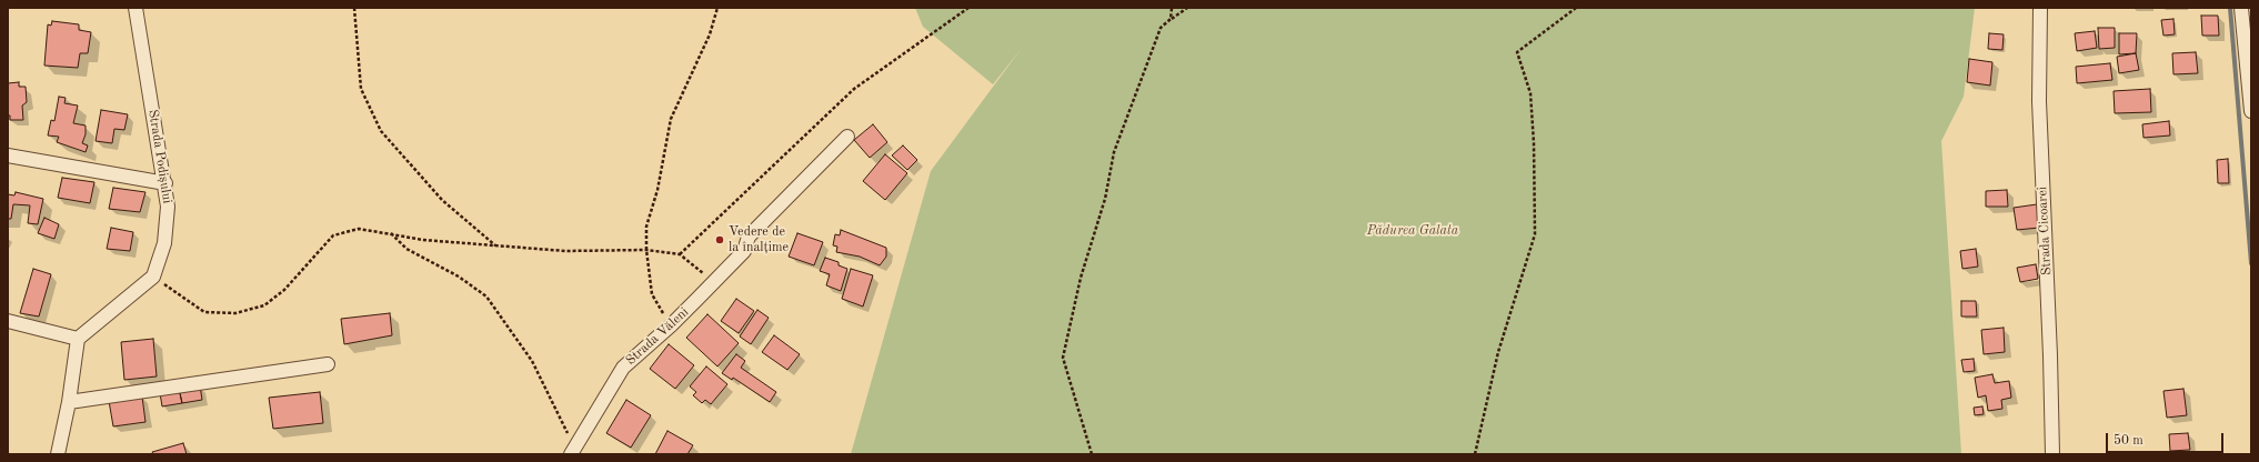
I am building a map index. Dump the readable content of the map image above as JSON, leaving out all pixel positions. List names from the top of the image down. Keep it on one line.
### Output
{"streets":{"street":["Strada Podișului","Strada Cicoarei","Strada Văleni"]},"parks":["Pădurea Galata"],"places":["Vedere de la înalțime"],"scale_bar":"50 m"}
